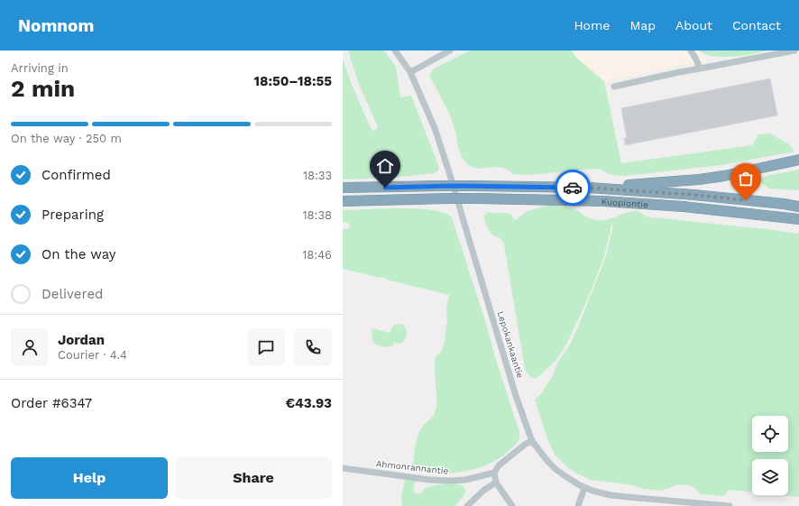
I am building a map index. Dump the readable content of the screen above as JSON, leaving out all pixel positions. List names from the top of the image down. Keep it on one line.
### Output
{"streets":{"highway":["Kuopiontie"],"street":["Lepokankaantie","Ahmonrannantie"]},"page":{"header":"Nomnom","nav":["Home","Map","About","Contact"],"heading":["2 min","Arriving in","18:50–18:55"],"panel":["Jordan","Courier · 4.4","Order #6347","€43.93"],"bar":"On the way · 250 m","list":[["Confirmed","18:33"],["Preparing","18:38"],["On the way","18:46"],"Delivered"],"buttons":["Help","Share"]}}
